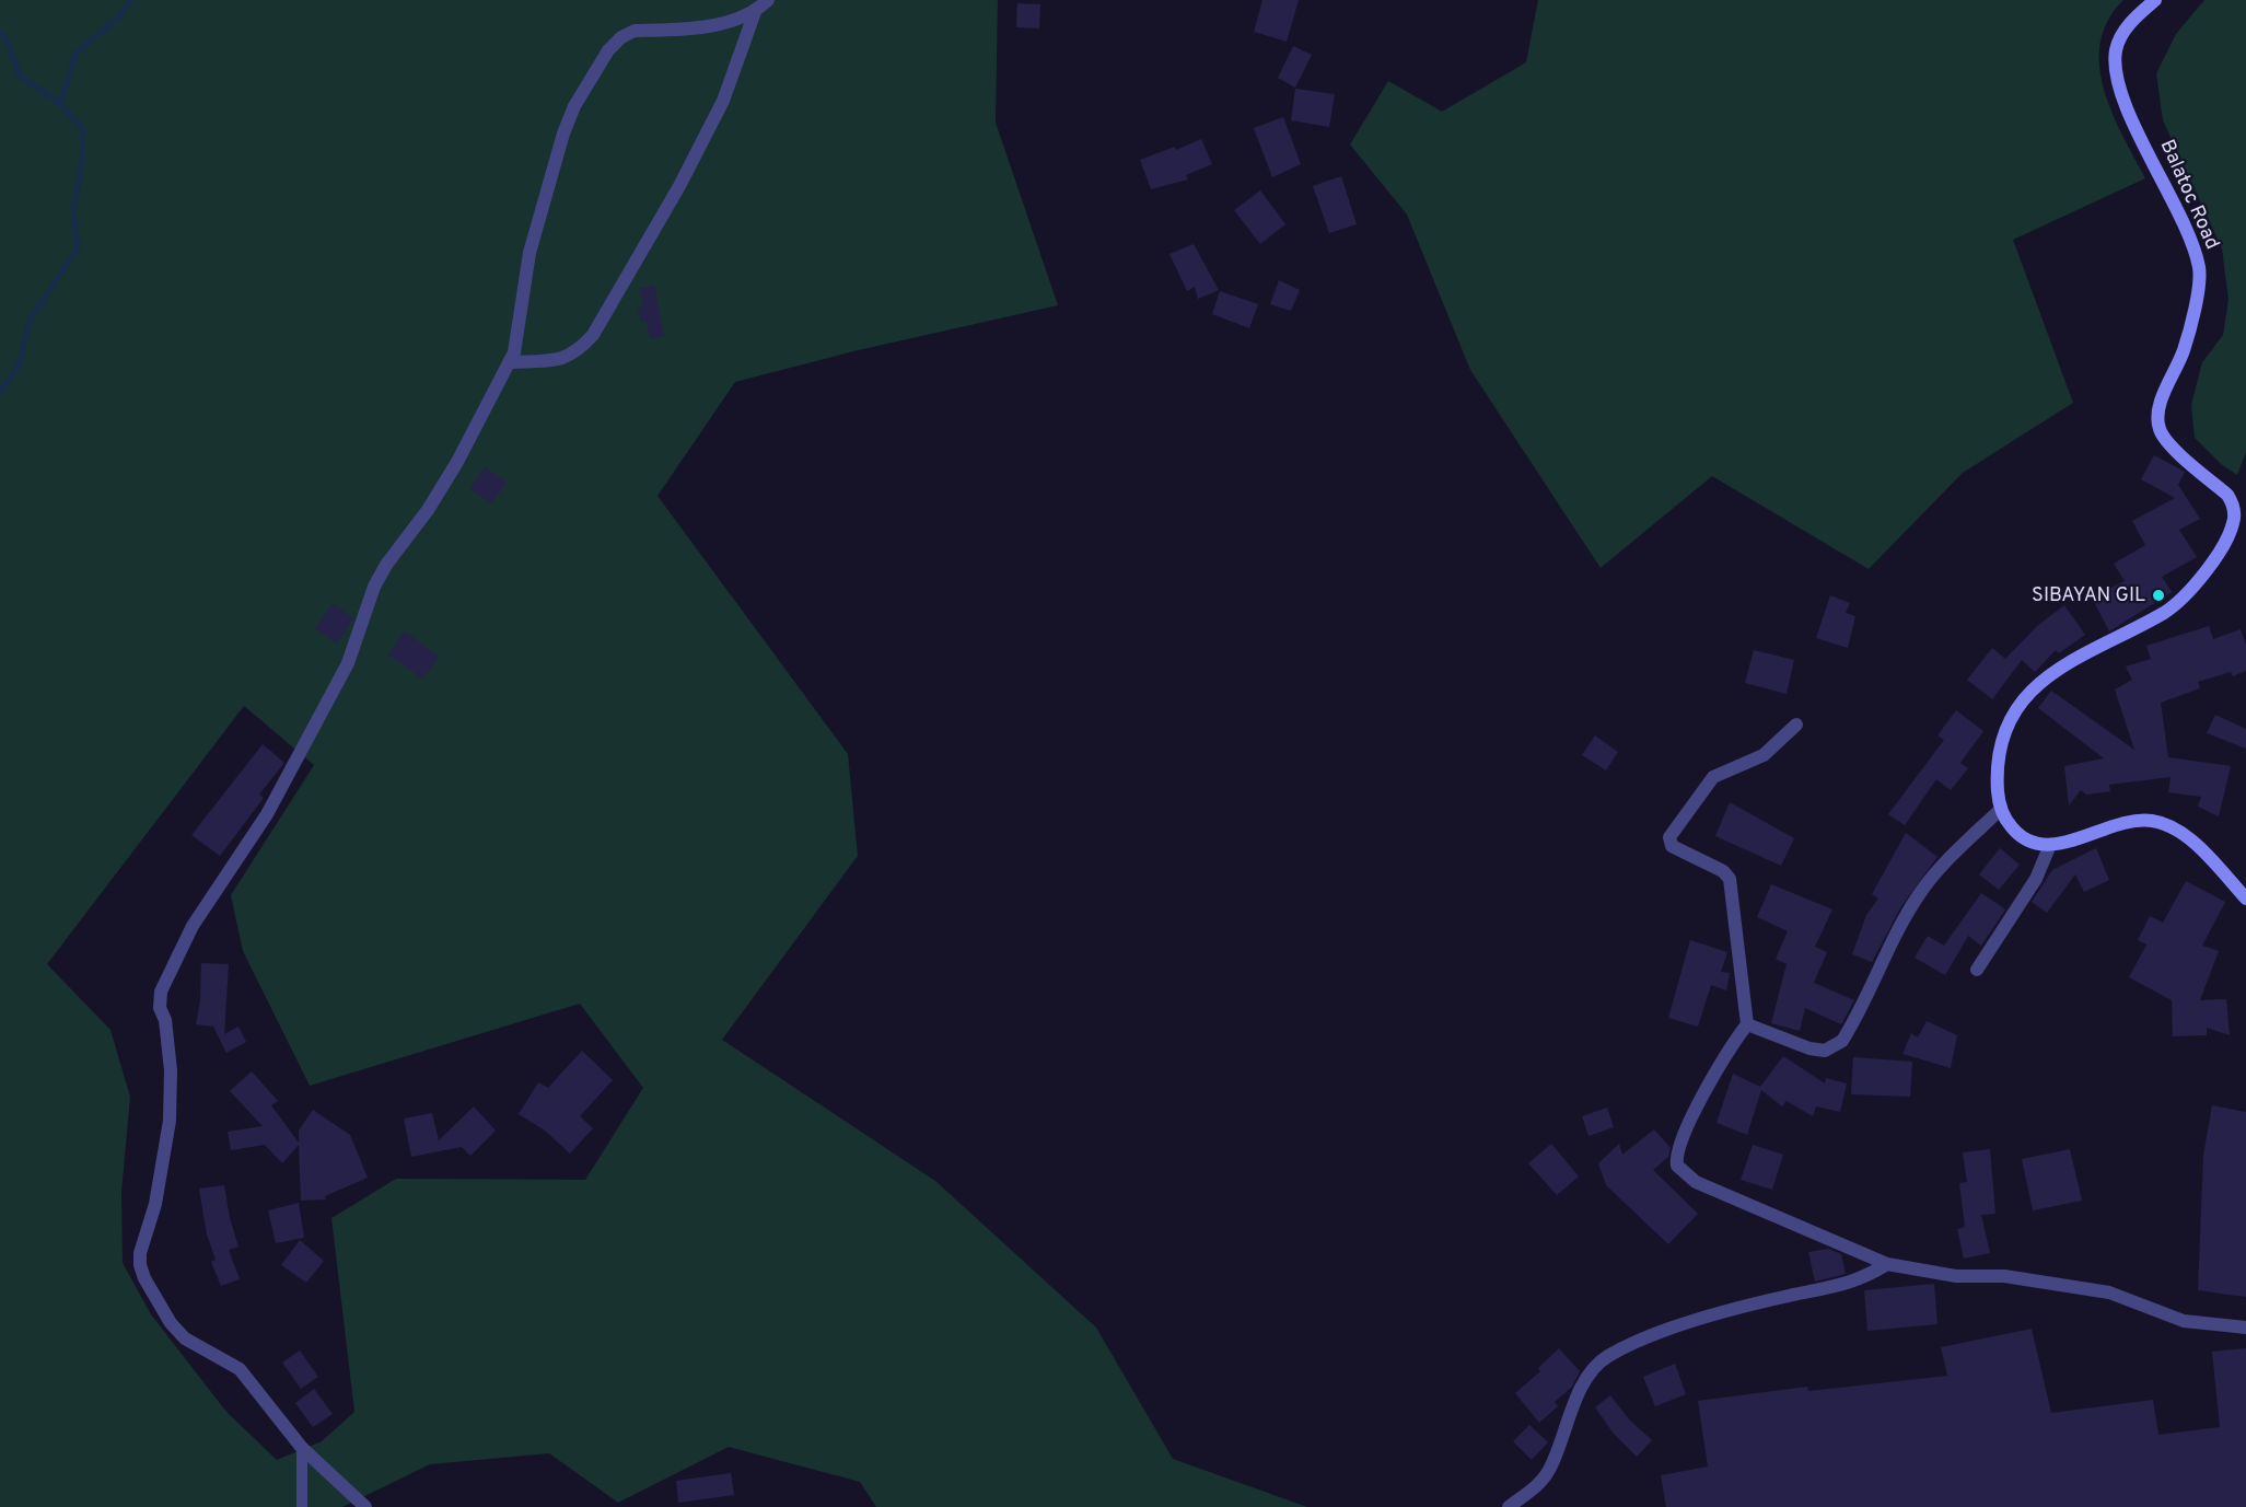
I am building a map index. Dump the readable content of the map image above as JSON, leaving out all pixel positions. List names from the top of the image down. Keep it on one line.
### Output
{"streets":{"main road":["Balatoc Road"]},"places":["SIBAYAN GIL"]}
